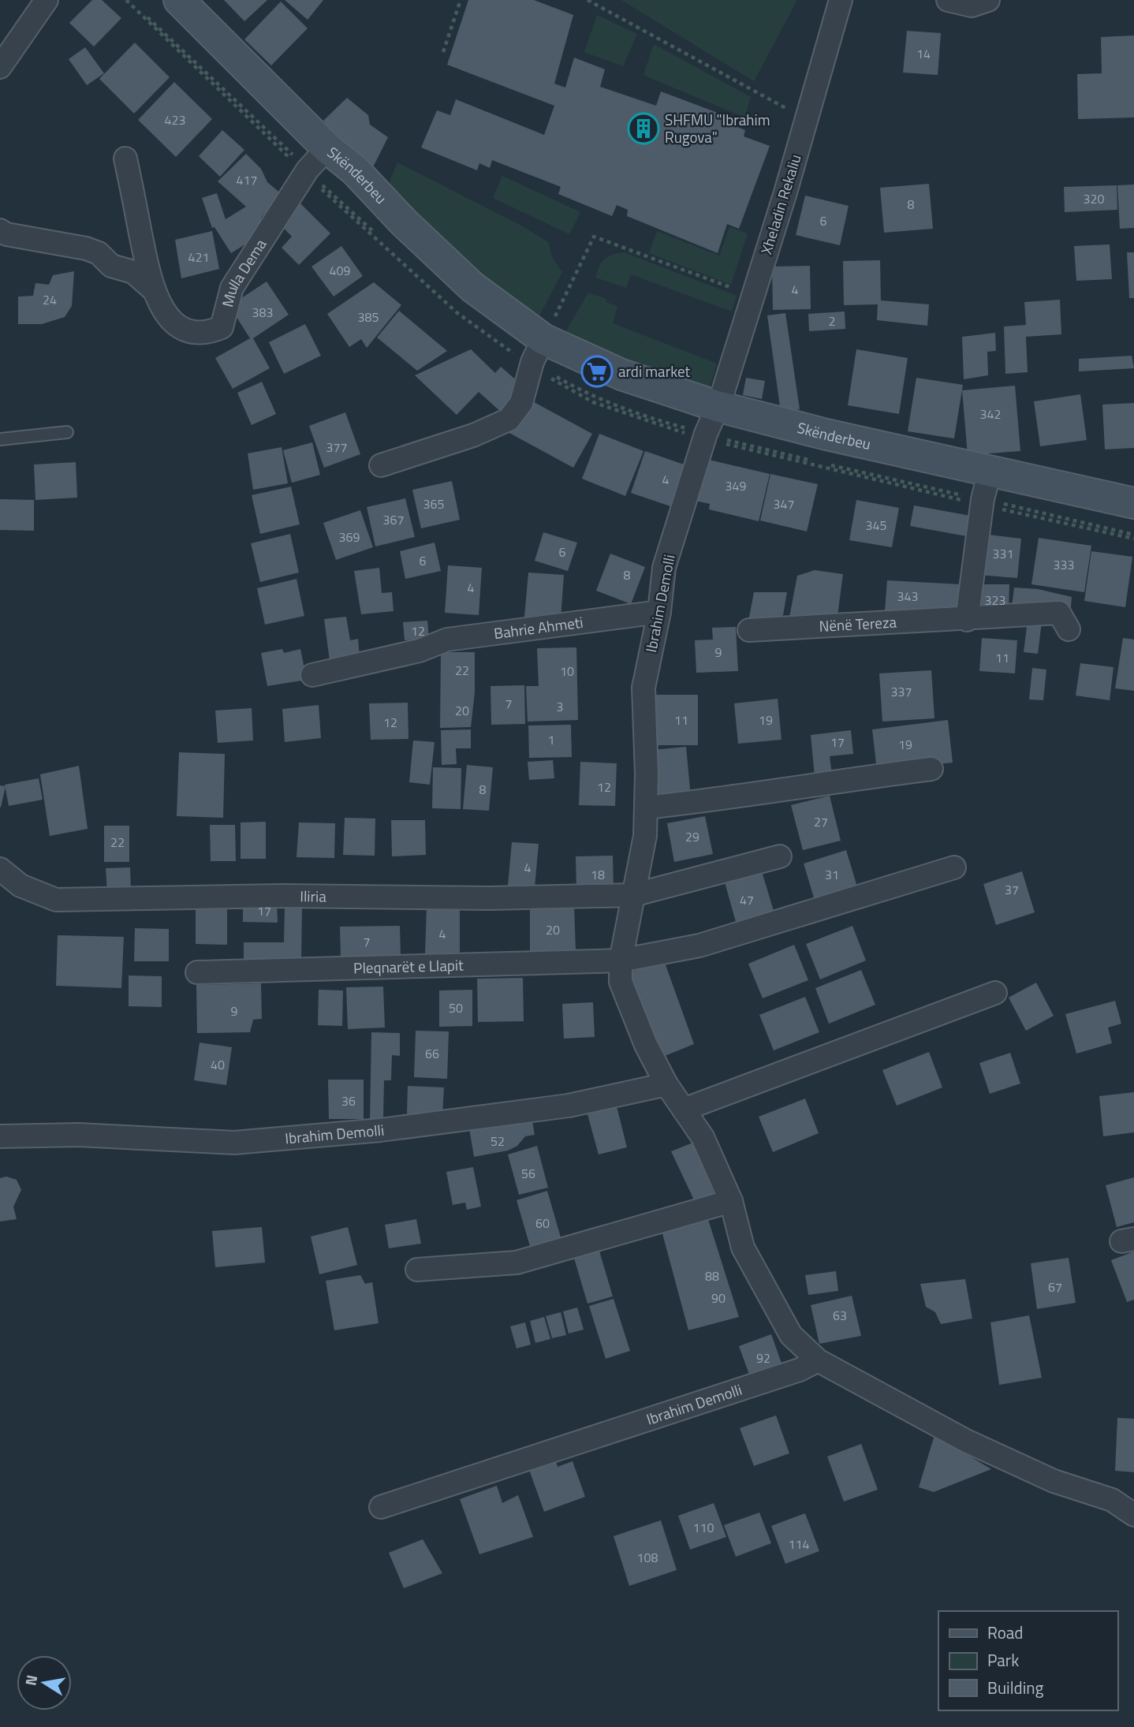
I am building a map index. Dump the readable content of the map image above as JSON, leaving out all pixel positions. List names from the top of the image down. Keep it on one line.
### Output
{"streets":{"main road":["Skënderbeu"],"street":["Xheladin Rekaliu","Mulla Dema","Ibrahim Demolli","Nënë Tereza","Bahrie Ahmeti","Iliria","Pleqnarët e Llapit"]},"crossings":[["Skënderbeu","Xheladin Rekaliu"],["Skënderbeu","Mulla Dema"],["Skënderbeu","Ibrahim Demolli"],["Xheladin Rekaliu","Ibrahim Demolli"],["Ibrahim Demolli","Bahrie Ahmeti"],["Ibrahim Demolli","Iliria"],["Ibrahim Demolli","Pleqnarët e Llapit"]],"places":{"building":["SHFMU \"Ibrahim Rugova\""],"supermarket":["ardi market"]},"house_numbers":["14","423","417","320","8","6","421","409","4","24","383","385","2","342","377","4","349","365","347","367","345","369","6","331","6","333","8","4","343","323","12","9","11","22","10","337","7","3","20","11","19","12","1","17","19","12","8","27","29","22","4","18","31","37","47","17","20","4","7","50","9","66","40","36","52","56","60","88","67","90","63","92","110","114","108"],"legend":["Road","Park","Building"],"north":"left"}
